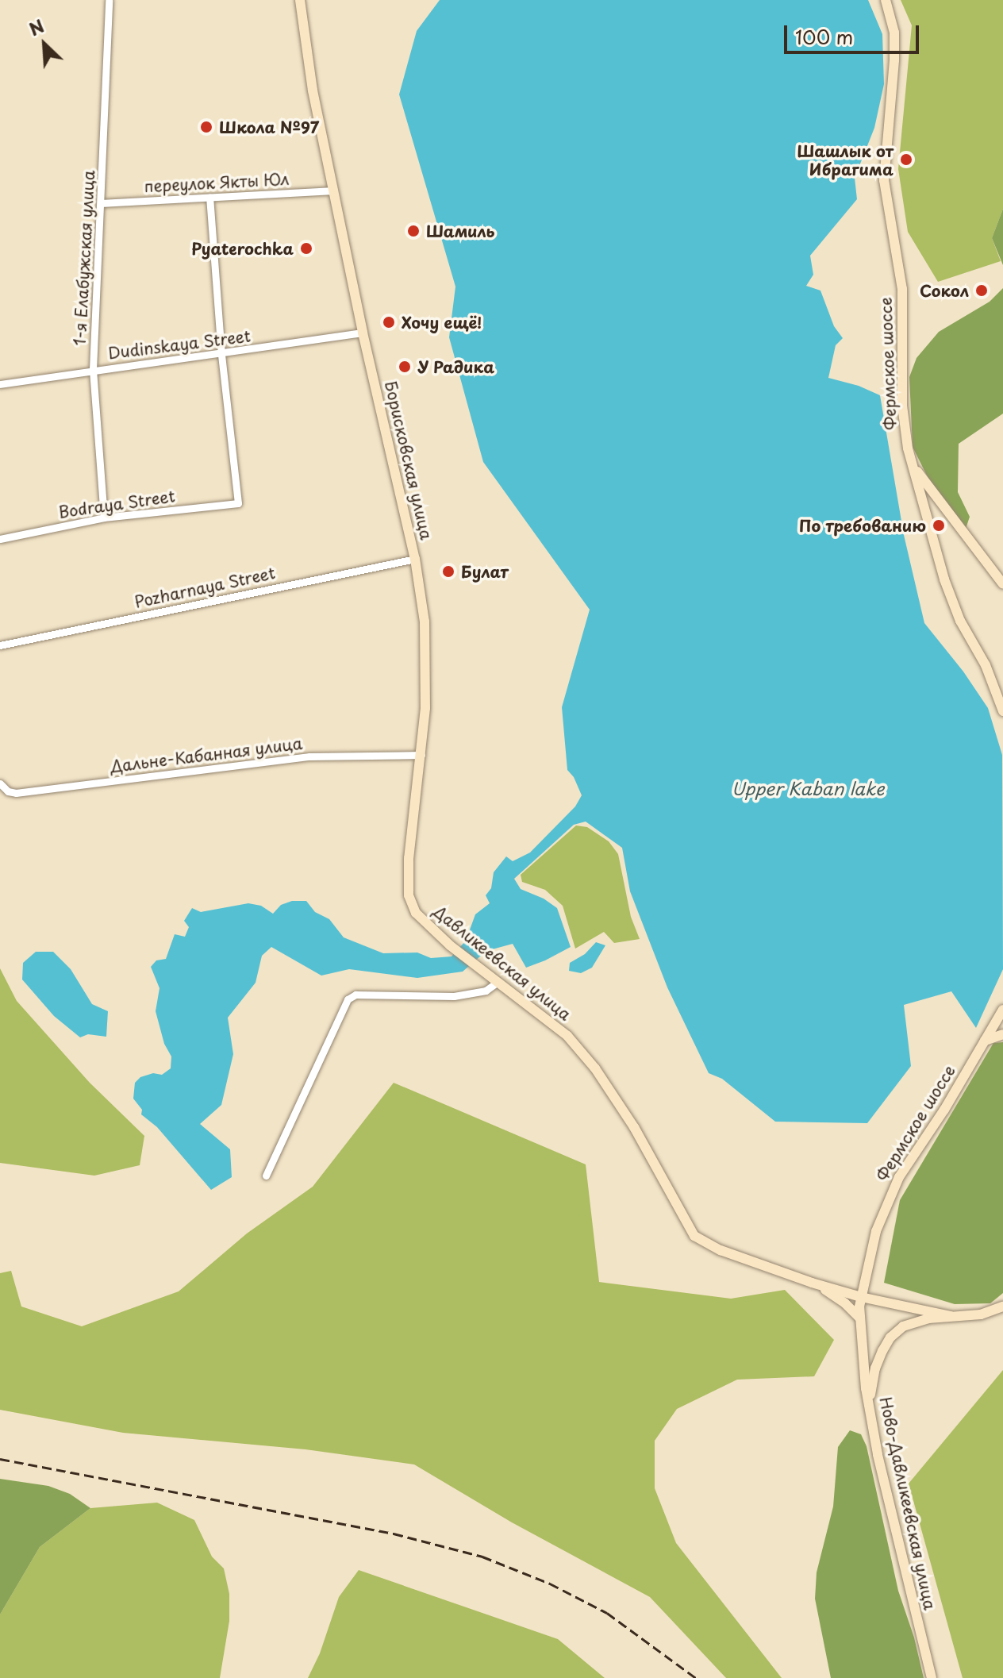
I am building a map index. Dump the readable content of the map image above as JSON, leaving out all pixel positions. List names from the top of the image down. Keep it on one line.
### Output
{"streets":{"street":["переулок Якты Юл","1-я Елабужская улица","Dudinskaya Street","Фермское шоссе","Борисковская улица","Bodraya Street","Pozharnaya Street","Дальне-Кабанная улица","Давликеевская улица","Ново-Давликеевская улица"]},"crossings":[["переулок Якты Юл","1-я Елабужская улица"],["переулок Якты Юл","Борисковская улица"],["1-я Елабужская улица","Dudinskaya Street"],["1-я Елабужская улица","Bodraya Street"],["Dudinskaya Street","Борисковская улица"],["Dudinskaya Street","Bodraya Street"],["Фермское шоссе","Ново-Давликеевская улица"],["Борисковская улица","Pozharnaya Street"],["Борисковская улица","Дальне-Кабанная улица"],["Борисковская улица","Давликеевская улица"]],"water":["Upper Kaban lake"],"places":["Школа №97","Шашлык от Ибрагима","Шамиль","Pyaterochka","Сокол","Хочу ещё!","У Радика","По требованию","Булат"],"scale_bar":"100 m","north":"top left"}
